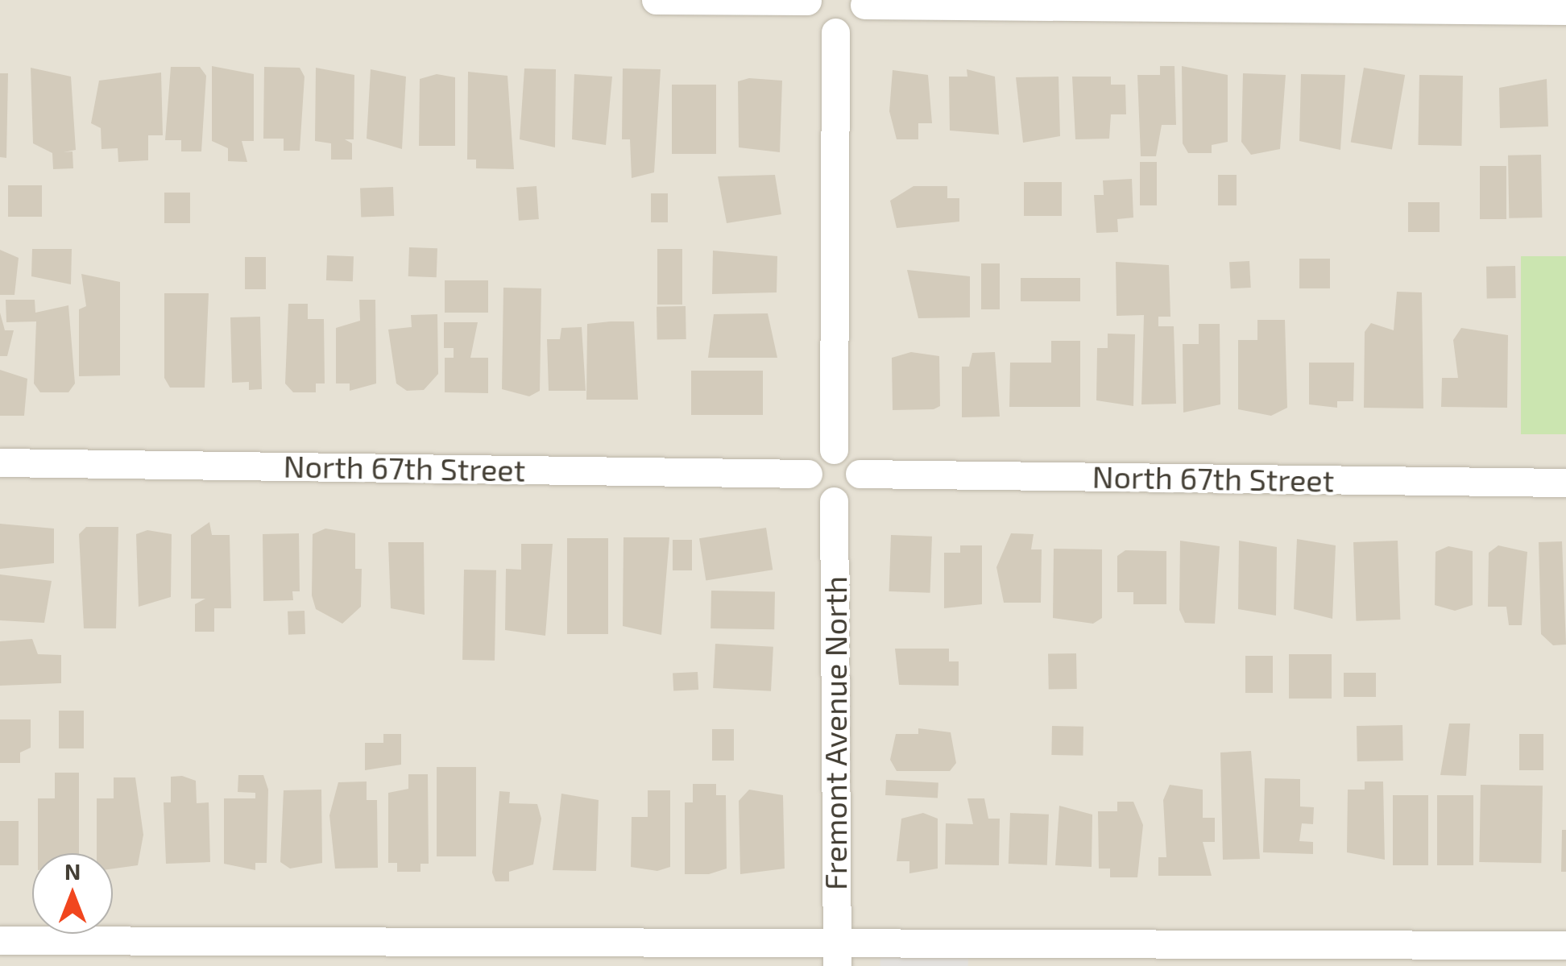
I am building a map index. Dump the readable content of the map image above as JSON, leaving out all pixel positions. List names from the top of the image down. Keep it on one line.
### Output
{"streets":{"street":["North 67th Street","Fremont Avenue North"]},"crossings":[["North 67th Street","Fremont Avenue North"]],"north":"top"}
